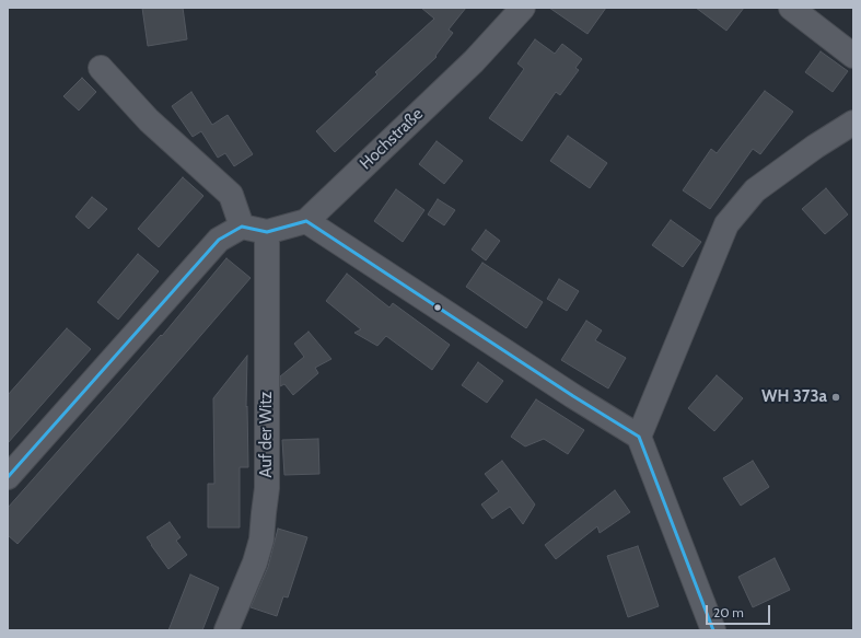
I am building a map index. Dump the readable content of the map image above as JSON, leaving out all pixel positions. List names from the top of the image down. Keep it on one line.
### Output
{"streets":{"street":["Hochstraße","Auf der Witz"]},"crossings":[["Hochstraße","Auf der Witz"]],"places":["WH 373a"],"scale_bar":"20 m"}
